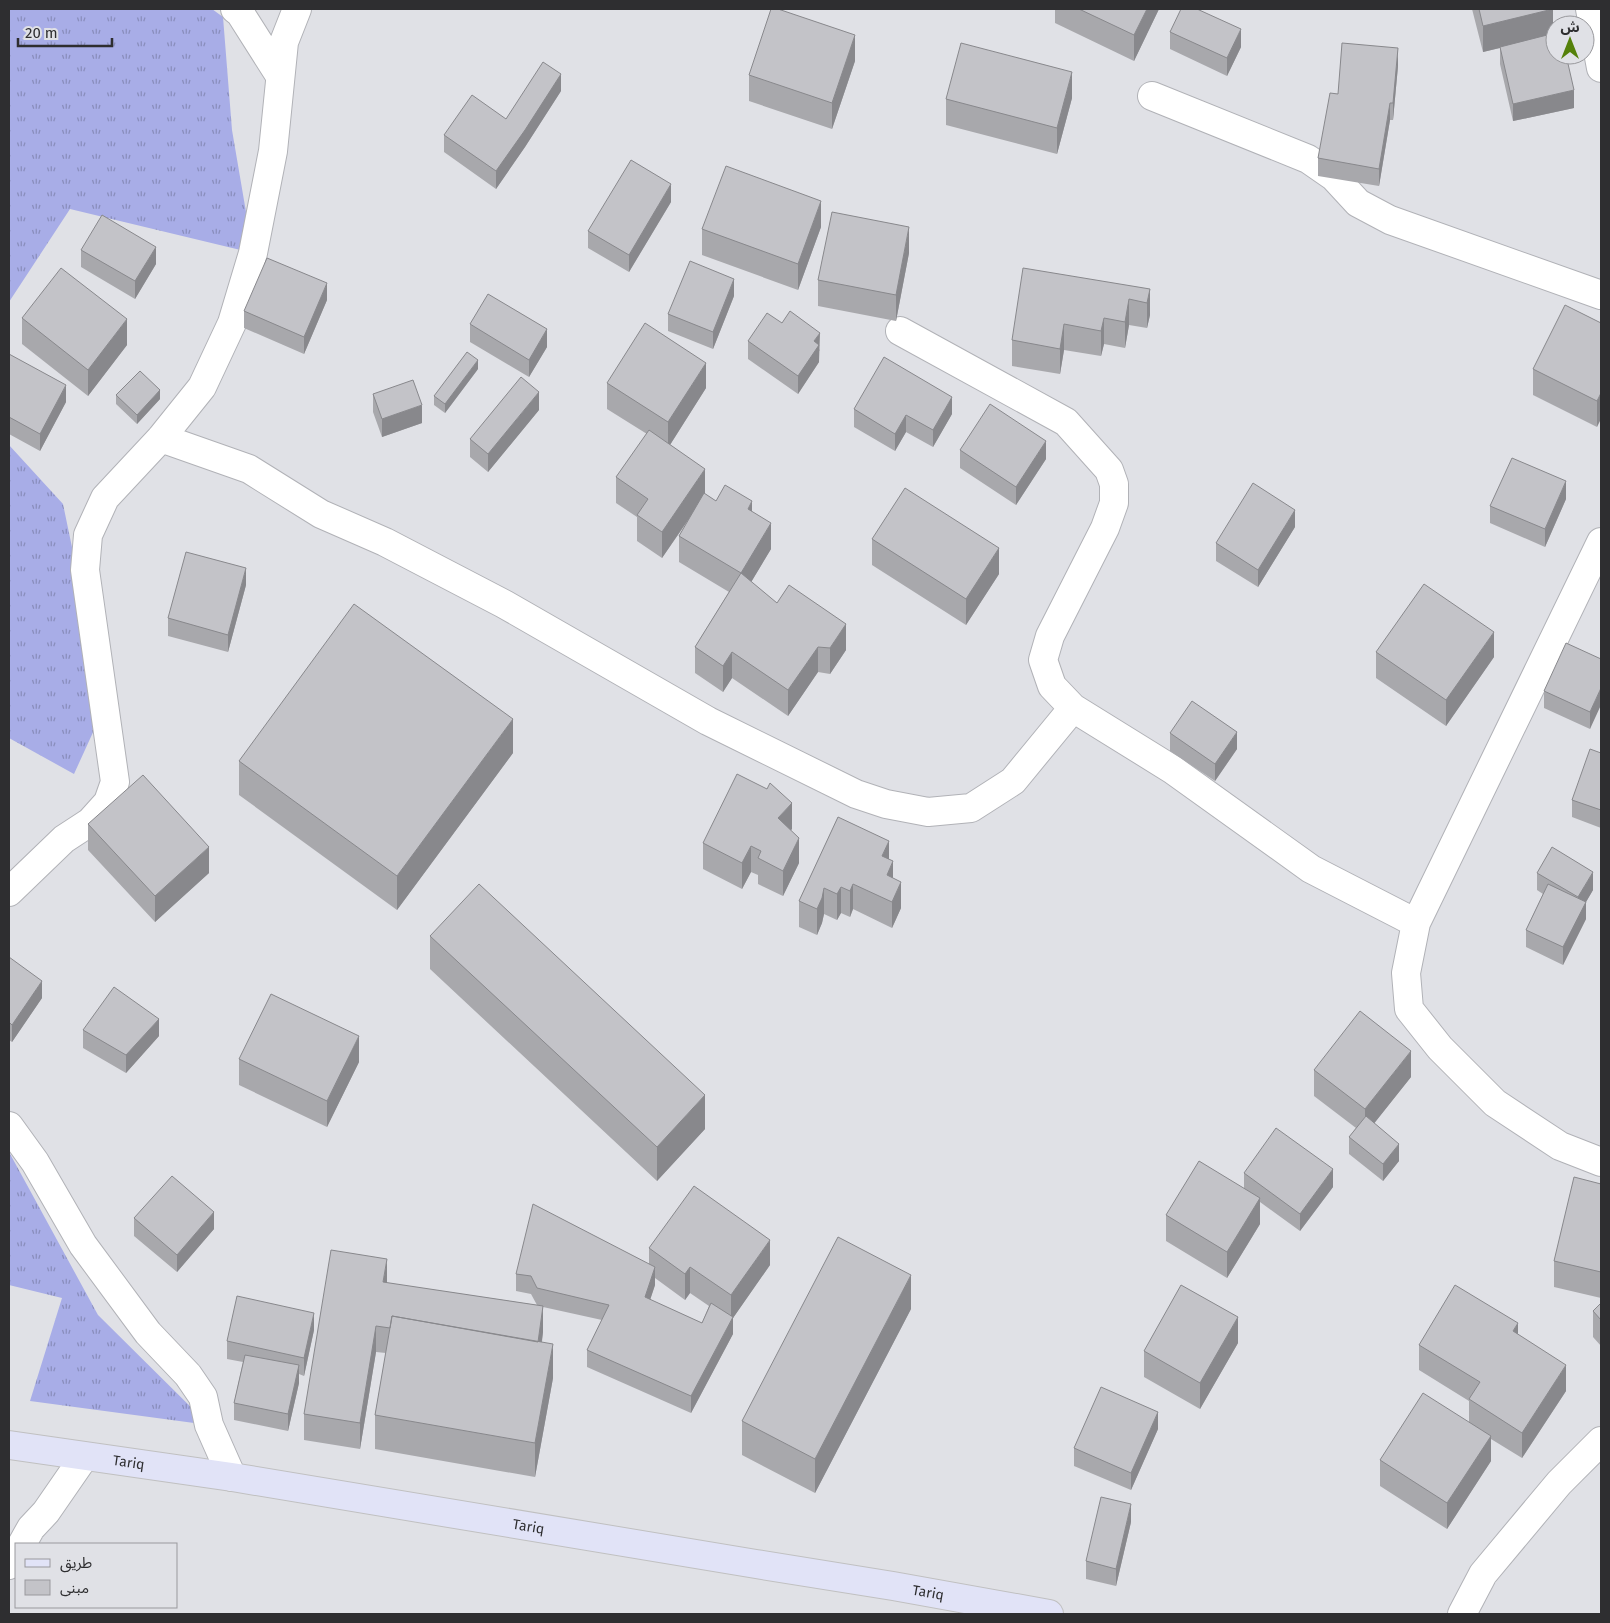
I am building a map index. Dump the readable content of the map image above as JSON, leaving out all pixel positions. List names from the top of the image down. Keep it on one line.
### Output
{"streets":{"main road":["Tariq"]},"legend":["طريق","مبنى"],"scale_bar":"20 m","north":"top"}
